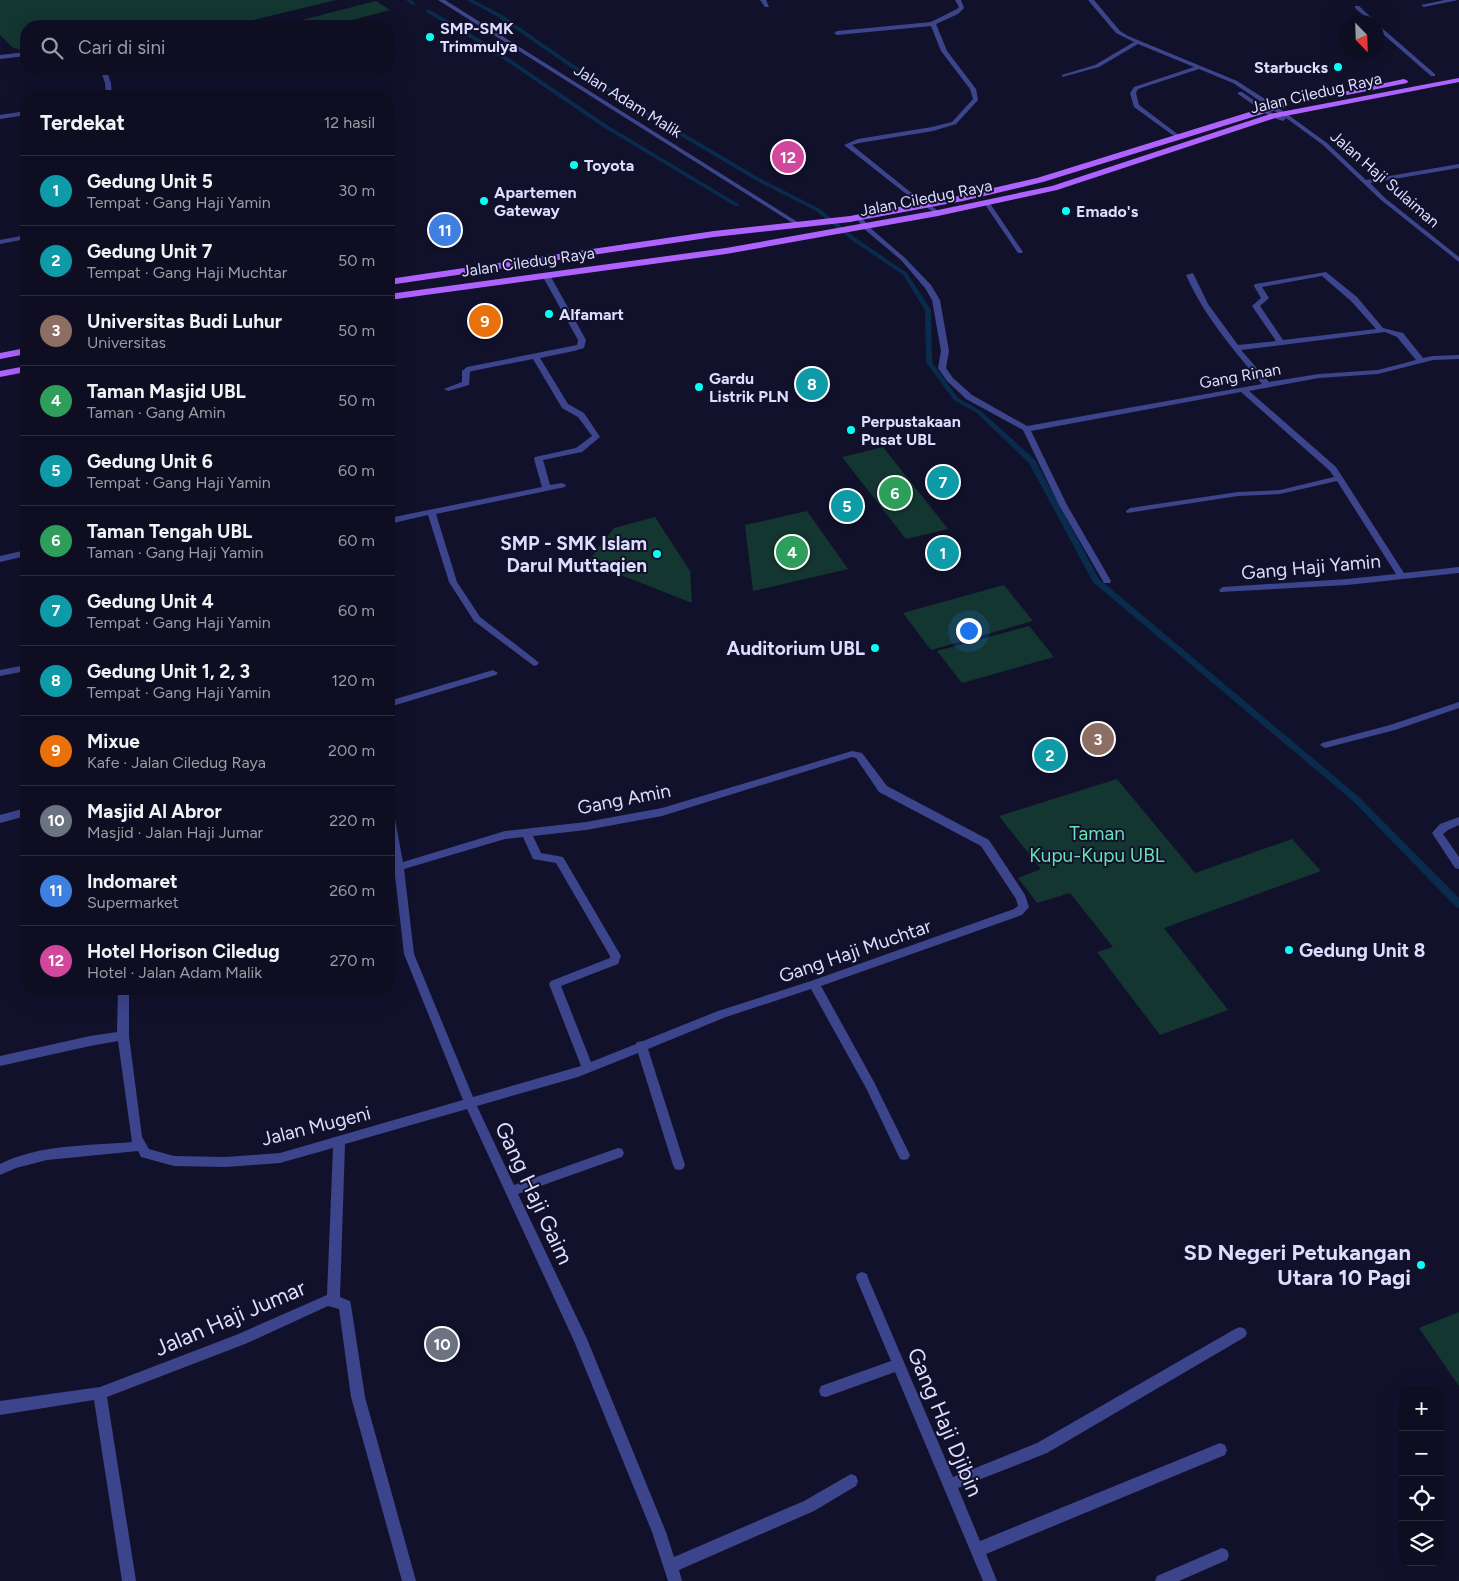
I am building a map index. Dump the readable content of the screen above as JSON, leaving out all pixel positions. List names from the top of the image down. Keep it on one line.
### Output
{"streets":{"main road":["Jalan Ciledug Raya"],"street":["Jalan Adam Malik","Jalan Haji Sulaiman","Gang Rinan","Gang Haji Yamin","Gang Amin","Gang Haji Muchtar","Jalan Mugeni","Gang Haji Gaim","Jalan Haji Jumar","Gang Haji Djibin"]},"crossings":[["Jalan Ciledug Raya","Jalan Adam Malik"],["Jalan Ciledug Raya","Jalan Haji Sulaiman"],["Gang Rinan","Gang Haji Yamin"],["Gang Amin","Gang Haji Muchtar"],["Gang Amin","Gang Haji Gaim"],["Gang Haji Muchtar","Jalan Mugeni"],["Gang Haji Muchtar","Gang Haji Gaim"],["Jalan Mugeni","Gang Haji Gaim"]],"parks":["Taman Kupu-Kupu UBL"],"places":["SMP-SMK Trimmulya","Starbucks","Toyota","Apartemen Gateway","Emado's","Alfamart","Gardu Listrik PLN","Perpustakaan Pusat UBL","SMP - SMK Islam Darul Muttaqien","Auditorium UBL","Gedung Unit 8","SD Negeri Petukangan Utara 10 Pagi"],"north":"bottom right","page":{"search":"Cari di sini","heading":["Terdekat","12 hasil"],"pins":["12","11","9","8","7","6","5","4","1","3","2","10"],"list":[{"mark":"1","name":"Gedung Unit 5","note":"Tempat · Gang Haji Yamin","value":"30 m"},{"mark":"2","name":"Gedung Unit 7","note":"Tempat · Gang Haji Muchtar","value":"50 m"},{"mark":"3","name":"Universitas Budi Luhur","note":"Universitas","value":"50 m"},{"mark":"4","name":"Taman Masjid UBL","note":"Taman · Gang Amin","value":"50 m"},{"mark":"5","name":"Gedung Unit 6","note":"Tempat · Gang Haji Yamin","value":"60 m"},{"mark":"6","name":"Taman Tengah UBL","note":"Taman · Gang Haji Yamin","value":"60 m"},{"mark":"7","name":"Gedung Unit 4","note":"Tempat · Gang Haji Yamin","value":"60 m"},{"mark":"8","name":"Gedung Unit 1, 2, 3","note":"Tempat · Gang Haji Yamin","value":"120 m"},{"mark":"9","name":"Mixue","note":"Kafe · Jalan Ciledug Raya","value":"200 m"},{"mark":"10","name":"Masjid Al Abror","note":"Masjid · Jalan Haji Jumar","value":"220 m"},{"mark":"11","name":"Indomaret","note":"Supermarket","value":"260 m"},{"mark":"12","name":"Hotel Horison Ciledug","note":"Hotel · Jalan Adam Malik","value":"270 m"}],"map_buttons":["+","−"]}}
